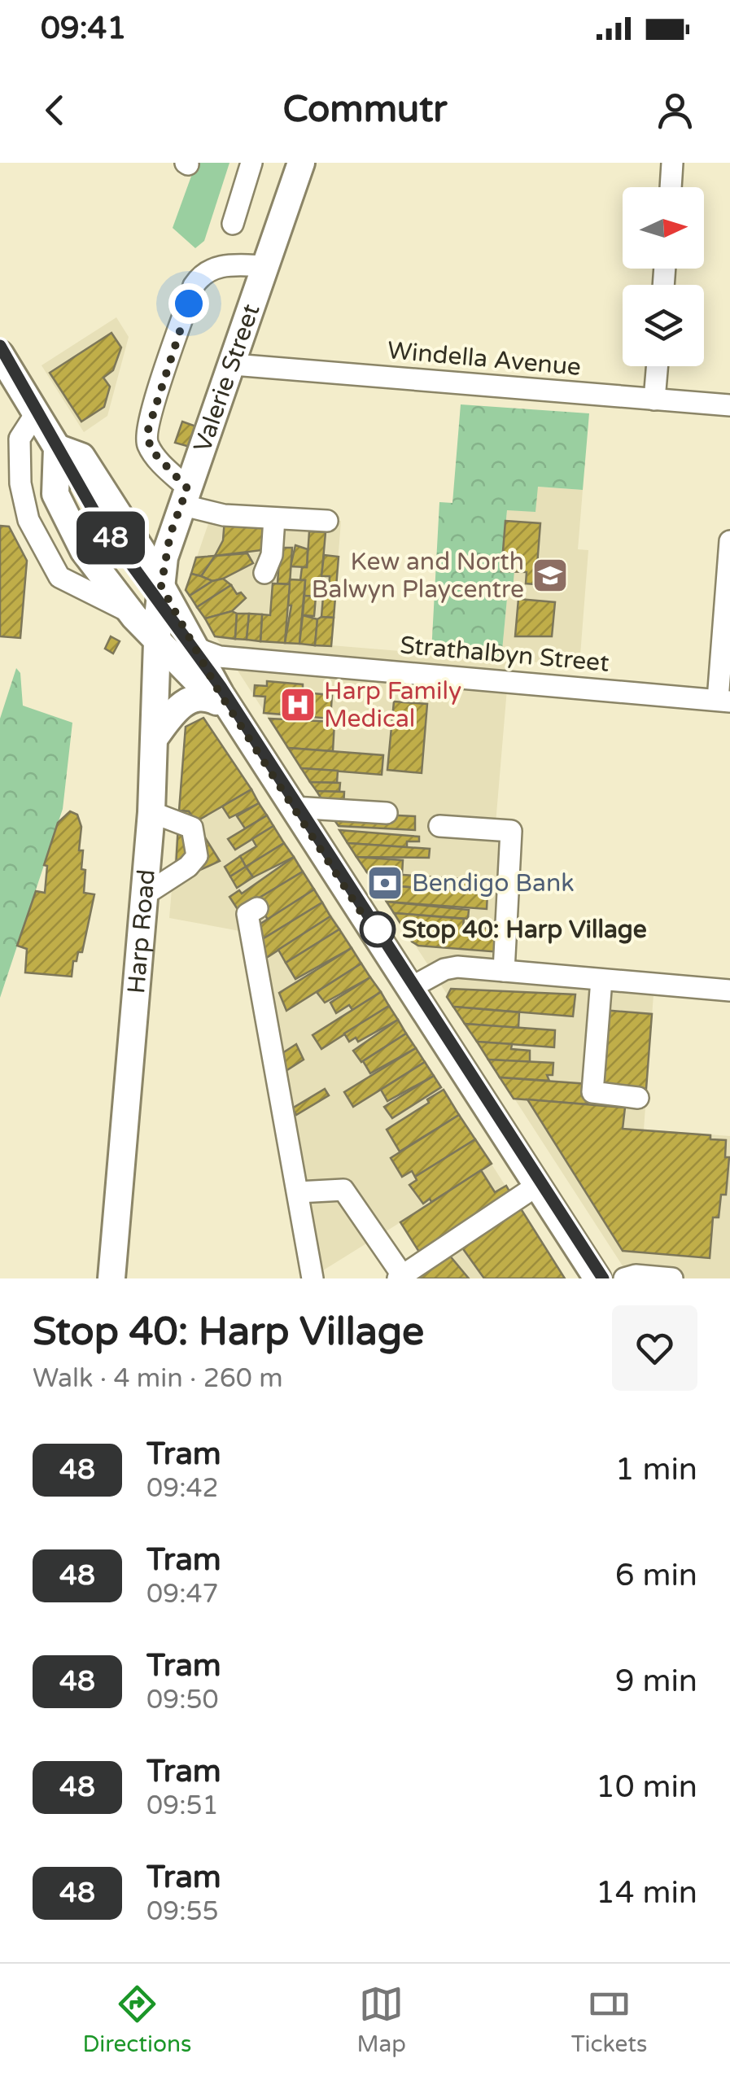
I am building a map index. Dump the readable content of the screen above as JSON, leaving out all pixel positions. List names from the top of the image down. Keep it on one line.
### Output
{"streets":{"main road":["Valerie Street","Harp Road"],"street":["Windella Avenue","Strathalbyn Street"]},"crossings":[["Windella Avenue","Valerie Street"],["Valerie Street","Harp Road"]],"places":{"school or university":["Kew and North Balwyn Playcentre"],"hospital":["Harp Family Medical"],"bank":["Bendigo Bank"],"other":["Stop 40: Harp Village"]},"lines":["tram line 48"],"north":"right","page":{"status":"09:41","header":"Commutr","on_map":"48","heading":["Stop 40: Harp Village","Walk · 4 min · 260 m"],"list":[{"mark":"48","name":"Tram","note":"09:42","value":"1 min"},{"mark":"48","name":"Tram","note":"09:47","value":"6 min"},{"mark":"48","name":"Tram","note":"09:50","value":"9 min"},{"mark":"48","name":"Tram","note":"09:51","value":"10 min"},{"mark":"48","name":"Tram","note":"09:55","value":"14 min"}],"tabs":["Directions","Map","Tickets"]}}
